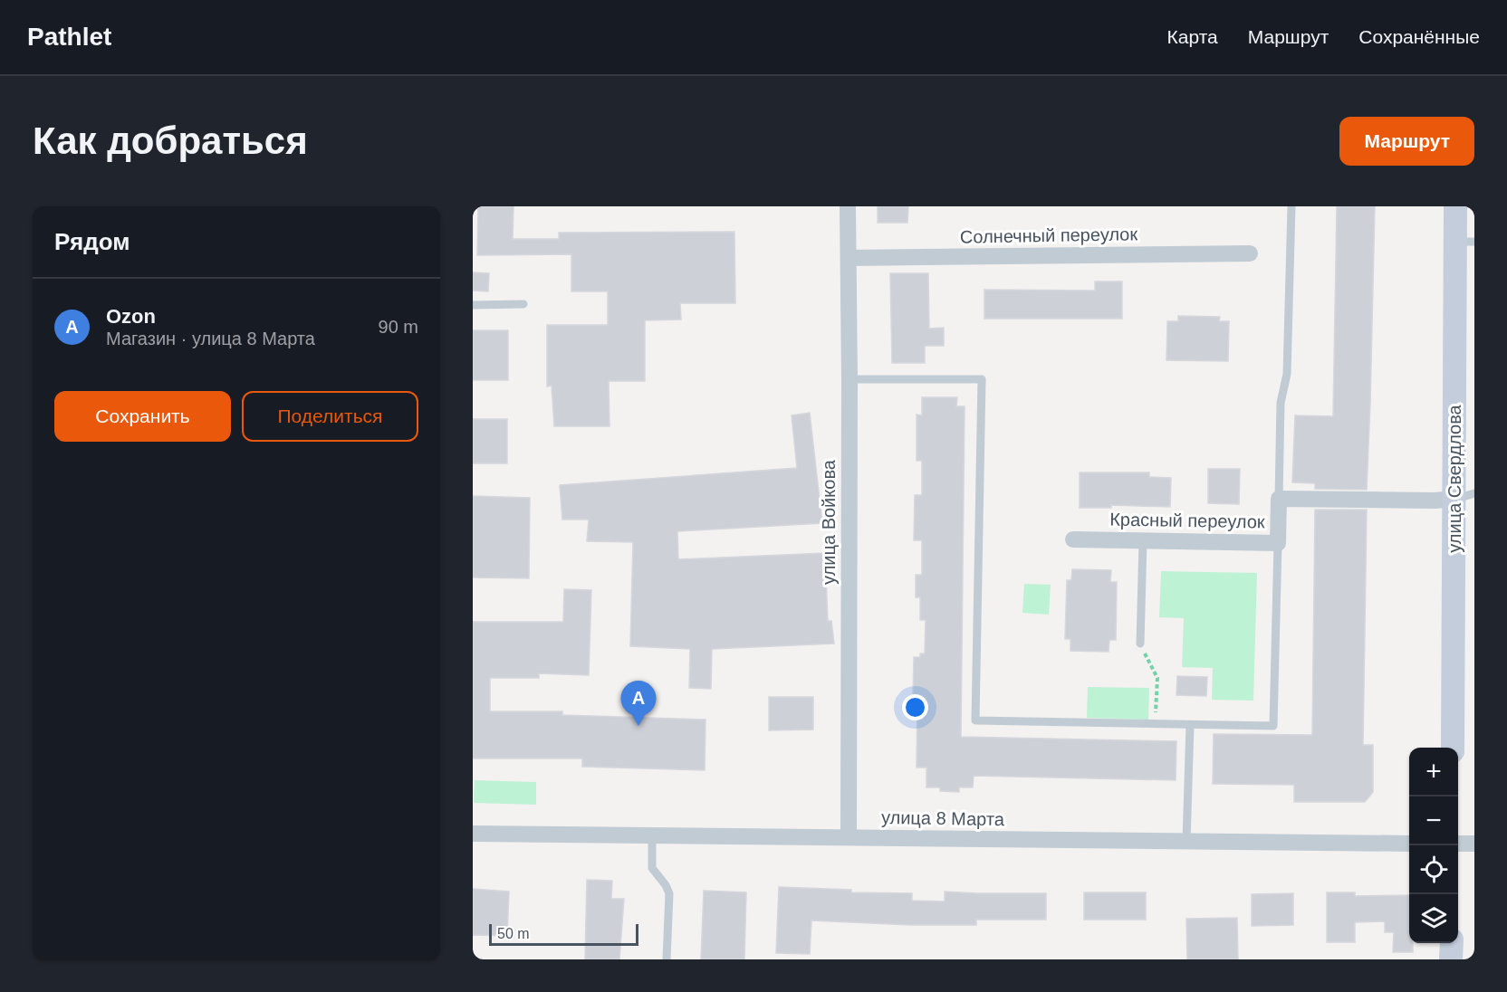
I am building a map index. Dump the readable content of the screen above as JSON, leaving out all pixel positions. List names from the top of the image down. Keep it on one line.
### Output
{"streets":{"street":["Солнечный переулок","улица Свердлова","Красный переулок","улица Войкова","улица 8 Марта"]},"crossings":[["Солнечный переулок","улица Войкова"],["улица Свердлова","Красный переулок"],["улица Войкова","улица 8 Марта"]],"scale_bar":"50 m","page":{"header":"Pathlet","nav":["Карта","Маршрут","Сохранённые"],"buttons":["Маршрут",["Сохранить","Поделиться"]],"title":"Как добраться","heading":"Рядом","list":[{"mark":"A","name":"Ozon","note":"Магазин · улица 8 Марта","value":"90 m"}],"pins":"A","map_buttons":["+","−"],"scale":"50 m"}}
